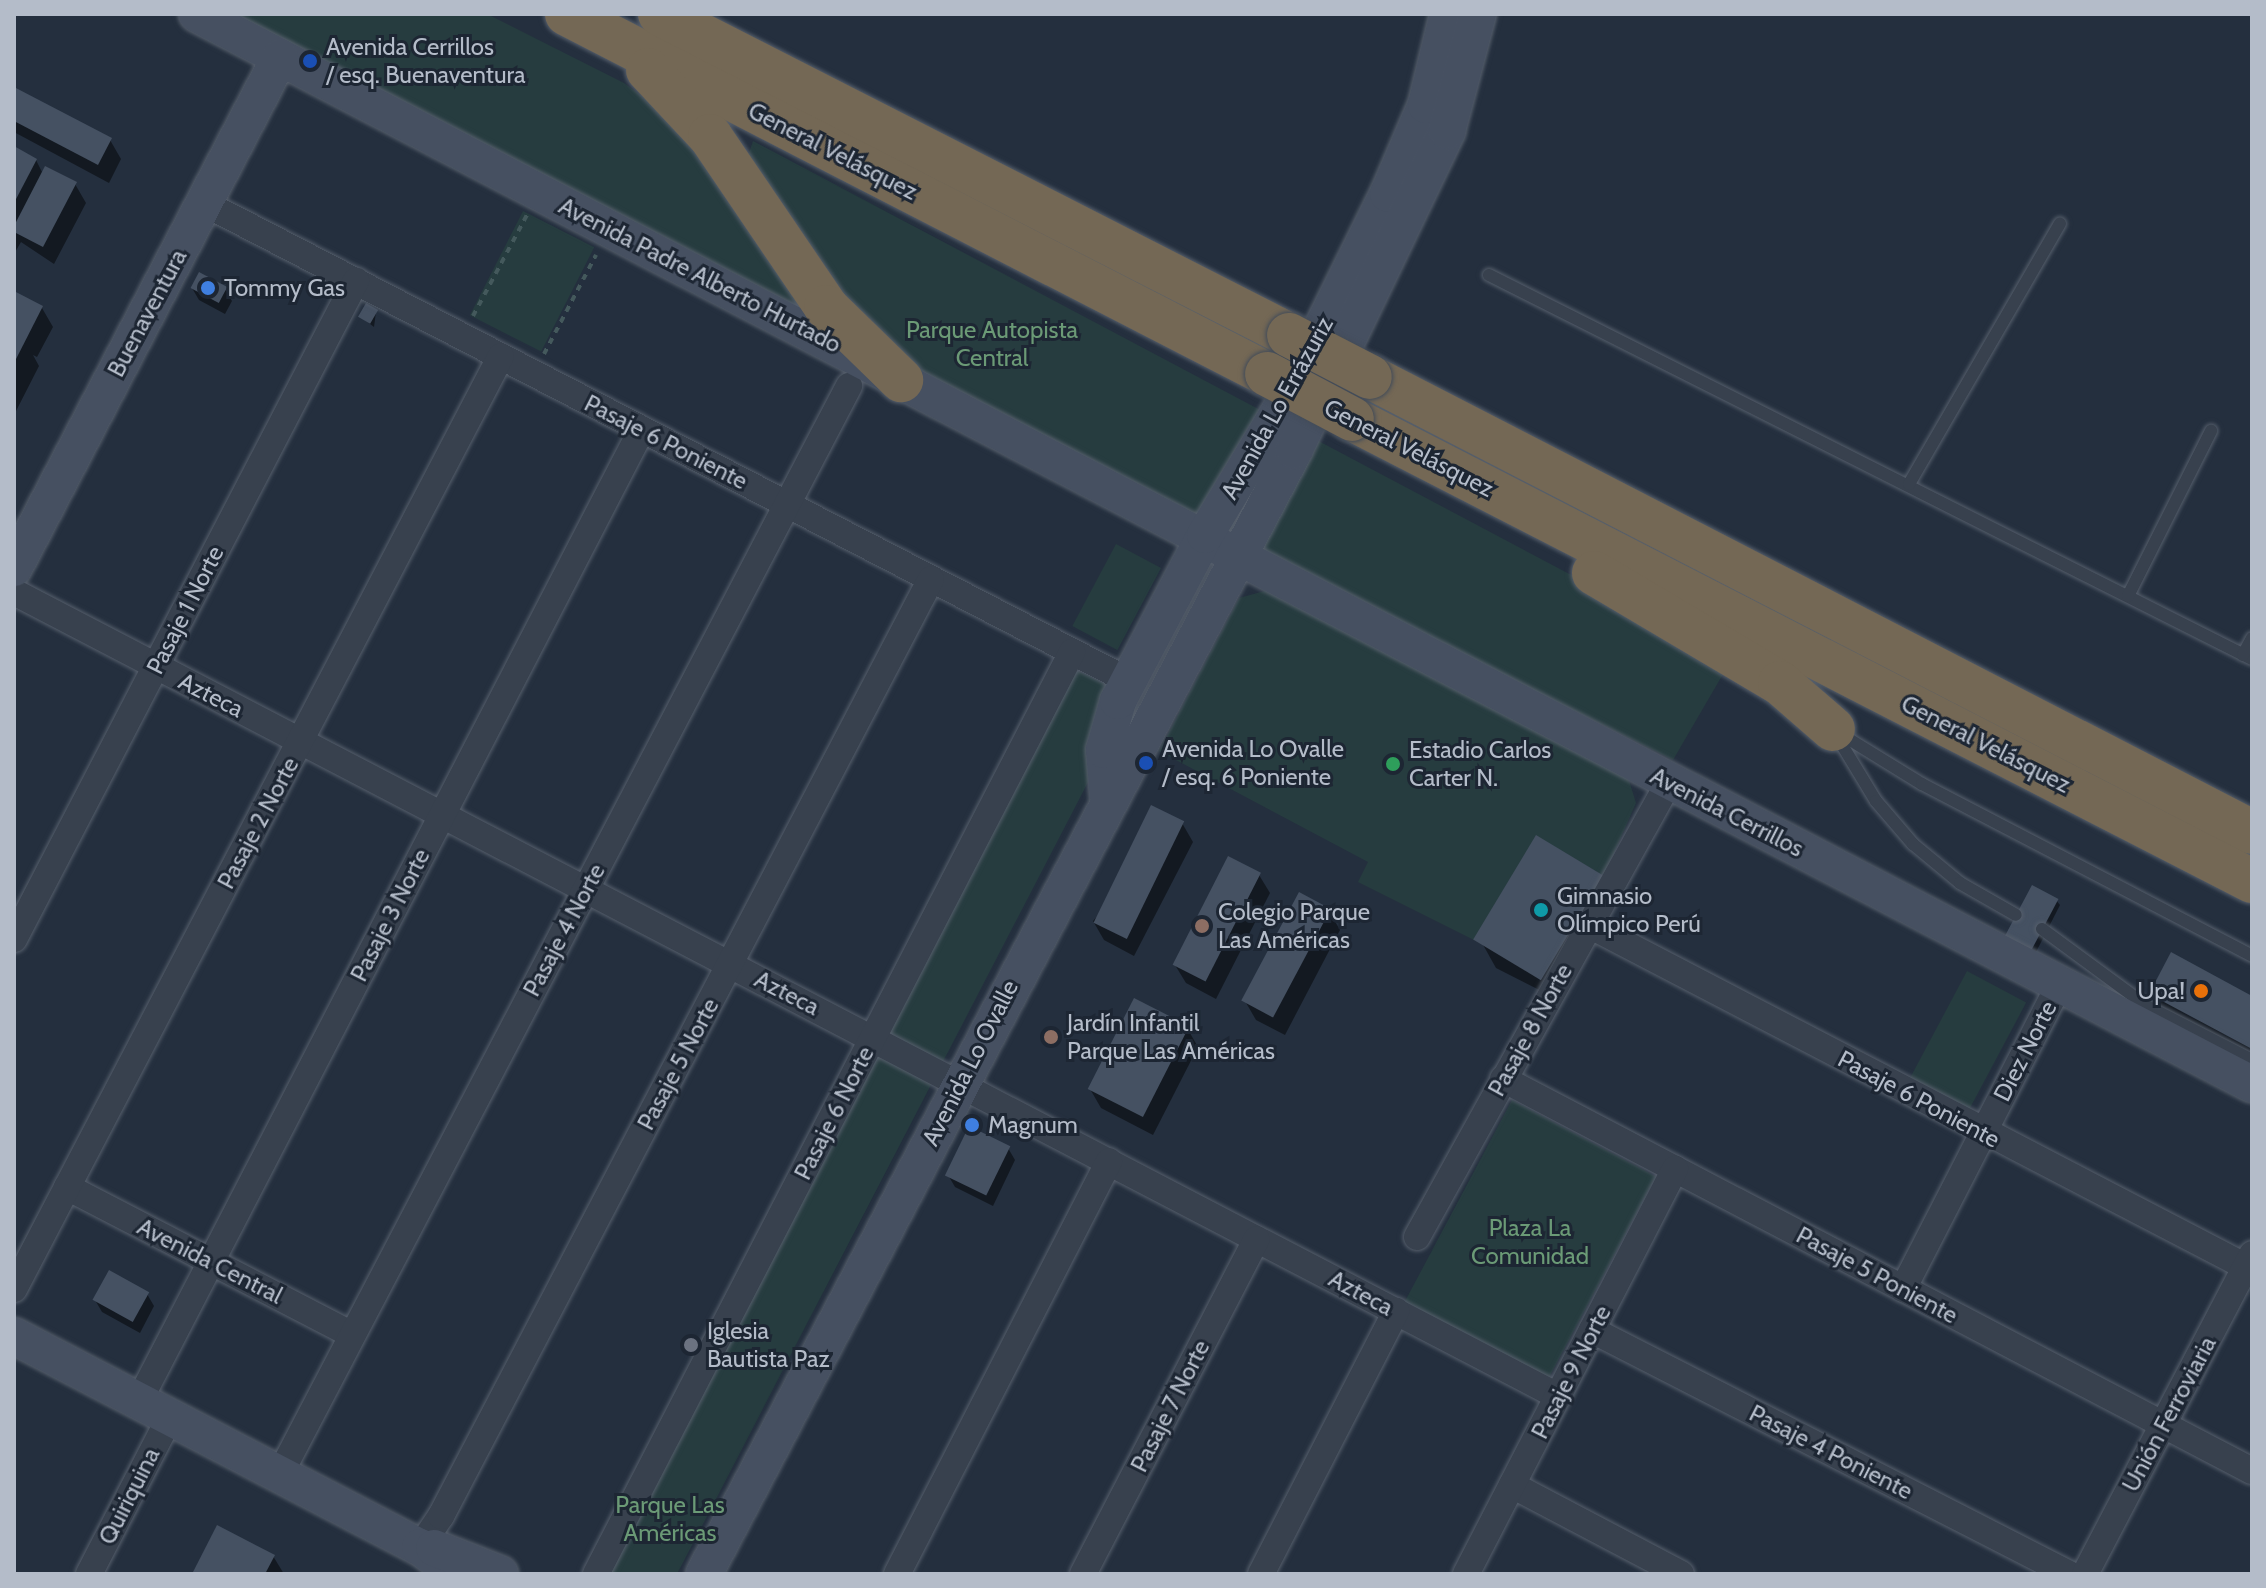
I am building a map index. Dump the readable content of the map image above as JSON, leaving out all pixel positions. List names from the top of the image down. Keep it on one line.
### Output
{"streets":{"highway":["General Velásquez"],"main road":["Avenida Padre Alberto Hurtado","Buenaventura","Avenida Lo Errázuriz","Avenida Cerrillos","Avenida Lo Ovalle"],"street":["Pasaje 6 Poniente","Pasaje 1 Norte","Azteca","Pasaje 2 Norte","Pasaje 3 Norte","Pasaje 4 Norte","Pasaje 8 Norte","Diez Norte","Pasaje 5 Norte","Pasaje 6 Norte","Avenida Central","Pasaje 5 Poniente","Pasaje 9 Norte","Pasaje 7 Norte","Unión Ferroviaria","Pasaje 4 Poniente","Quiriquina"]},"crossings":[["Avenida Padre Alberto Hurtado","Buenaventura"],["Avenida Padre Alberto Hurtado","Avenida Lo Errázuriz"],["Avenida Padre Alberto Hurtado","Avenida Cerrillos"],["Buenaventura","Pasaje 6 Poniente"],["Avenida Lo Errázuriz","Pasaje 6 Poniente"],["Avenida Lo Errázuriz","Avenida Cerrillos"],["Avenida Lo Errázuriz","Avenida Lo Ovalle"],["Pasaje 6 Poniente","Pasaje 1 Norte"],["Pasaje 6 Poniente","Pasaje 2 Norte"],["Pasaje 6 Poniente","Pasaje 3 Norte"],["Pasaje 6 Poniente","Pasaje 4 Norte"],["Pasaje 6 Poniente","Pasaje 8 Norte"],["Pasaje 6 Poniente","Diez Norte"],["Pasaje 6 Poniente","Pasaje 5 Norte"],["Pasaje 6 Poniente","Pasaje 6 Norte"],["Pasaje 6 Poniente","Unión Ferroviaria"],["Pasaje 1 Norte","Azteca"],["Azteca","Pasaje 2 Norte"],["Azteca","Pasaje 3 Norte"],["Azteca","Pasaje 4 Norte"],["Azteca","Avenida Lo Ovalle"],["Azteca","Pasaje 5 Norte"],["Azteca","Pasaje 6 Norte"],["Azteca","Pasaje 9 Norte"],["Azteca","Pasaje 7 Norte"],["Avenida Cerrillos","Pasaje 8 Norte"],["Avenida Cerrillos","Diez Norte"],["Avenida Cerrillos","Avenida Lo Ovalle"],["Pasaje 2 Norte","Avenida Central"],["Pasaje 3 Norte","Avenida Central"],["Pasaje 3 Norte","Quiriquina"],["Pasaje 4 Norte","Avenida Central"],["Pasaje 8 Norte","Pasaje 5 Poniente"],["Diez Norte","Pasaje 5 Poniente"],["Pasaje 5 Poniente","Pasaje 9 Norte"],["Pasaje 5 Poniente","Unión Ferroviaria"],["Pasaje 9 Norte","Pasaje 4 Poniente"]],"parks":["Parque Autopista Central","Plaza La Comunidad","Parque Las Américas"],"places":["Avenida Cerrillos / esq. Buenaventura","Tommy Gas","Avenida Lo Ovalle / esq. 6 Poniente","Estadio Carlos Carter N.","Gimnasio Olímpico Perú","Colegio Parque Las Américas","Upa!","Jardín Infantil Parque Las Américas","Magnum","Iglesia Bautista Paz"]}
